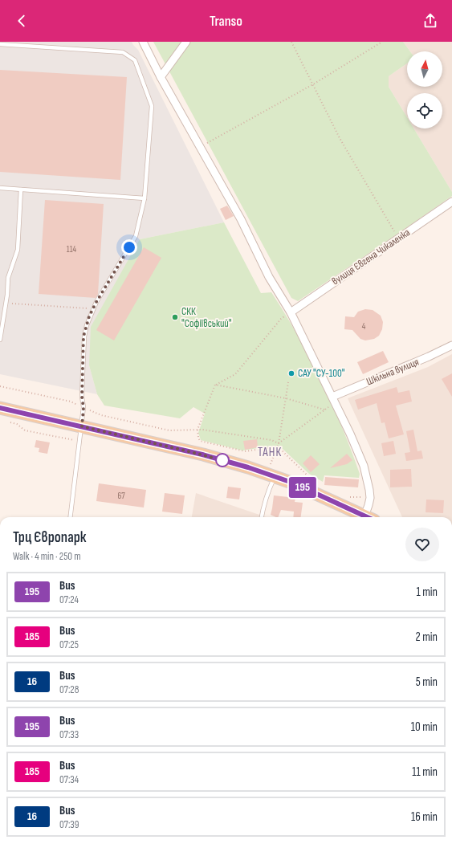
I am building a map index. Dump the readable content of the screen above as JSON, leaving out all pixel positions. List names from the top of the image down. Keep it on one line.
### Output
{"streets":{"street":["вулиця Євгена Чикаленка","Шкільна вулиця"]},"districts":["ТАНК"],"places":["СКК \"Софіївський\"","САУ \"СУ-100\""],"lines":["bus line 195"],"house_numbers":["114","4","67"],"north":"top","page":{"header":"Transo","on_map":"195","heading":["Трц Європарк","Walk · 4 min · 250 m"],"list":[{"mark":"195","name":"Bus","note":"07:24","value":"1 min"},{"mark":"185","name":"Bus","note":"07:25","value":"2 min"},{"mark":"16","name":"Bus","note":"07:28","value":"5 min"},{"mark":"195","name":"Bus","note":"07:33","value":"10 min"},{"mark":"185","name":"Bus","note":"07:34","value":"11 min"},{"mark":"16","name":"Bus","note":"07:39","value":"16 min"}]}}
